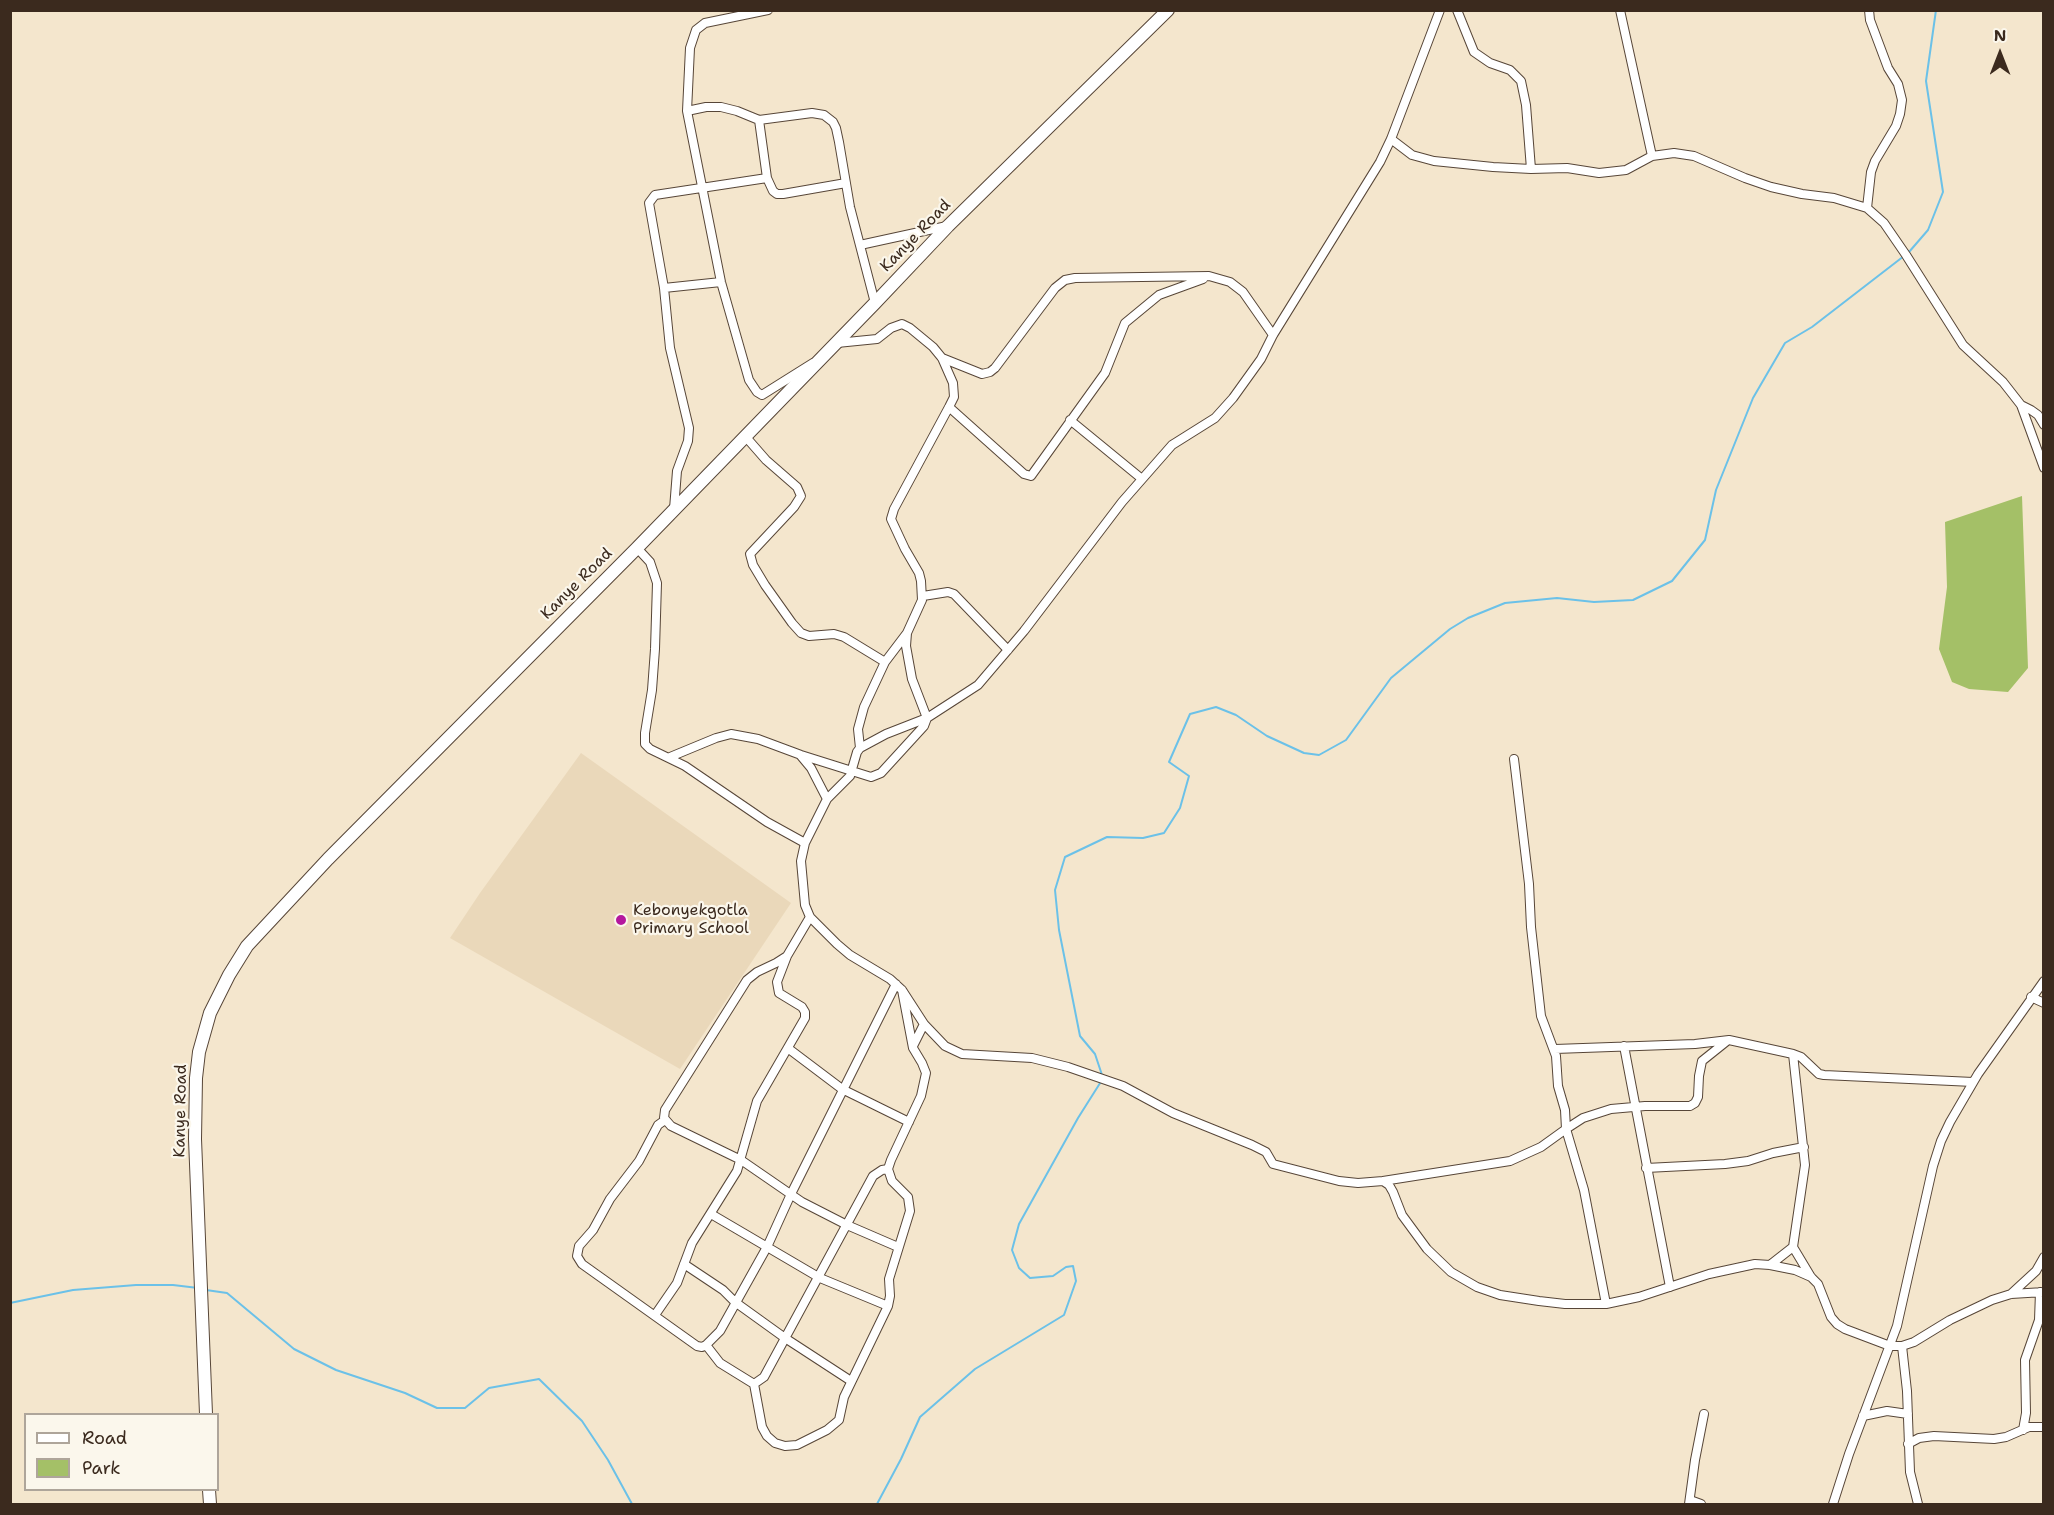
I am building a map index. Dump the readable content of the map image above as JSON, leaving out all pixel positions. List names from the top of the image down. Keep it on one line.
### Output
{"streets":{"main road":["Kanye Road"]},"places":["Kebonyekgotla Primary School"],"legend":["Road","Park"],"north":"top"}
